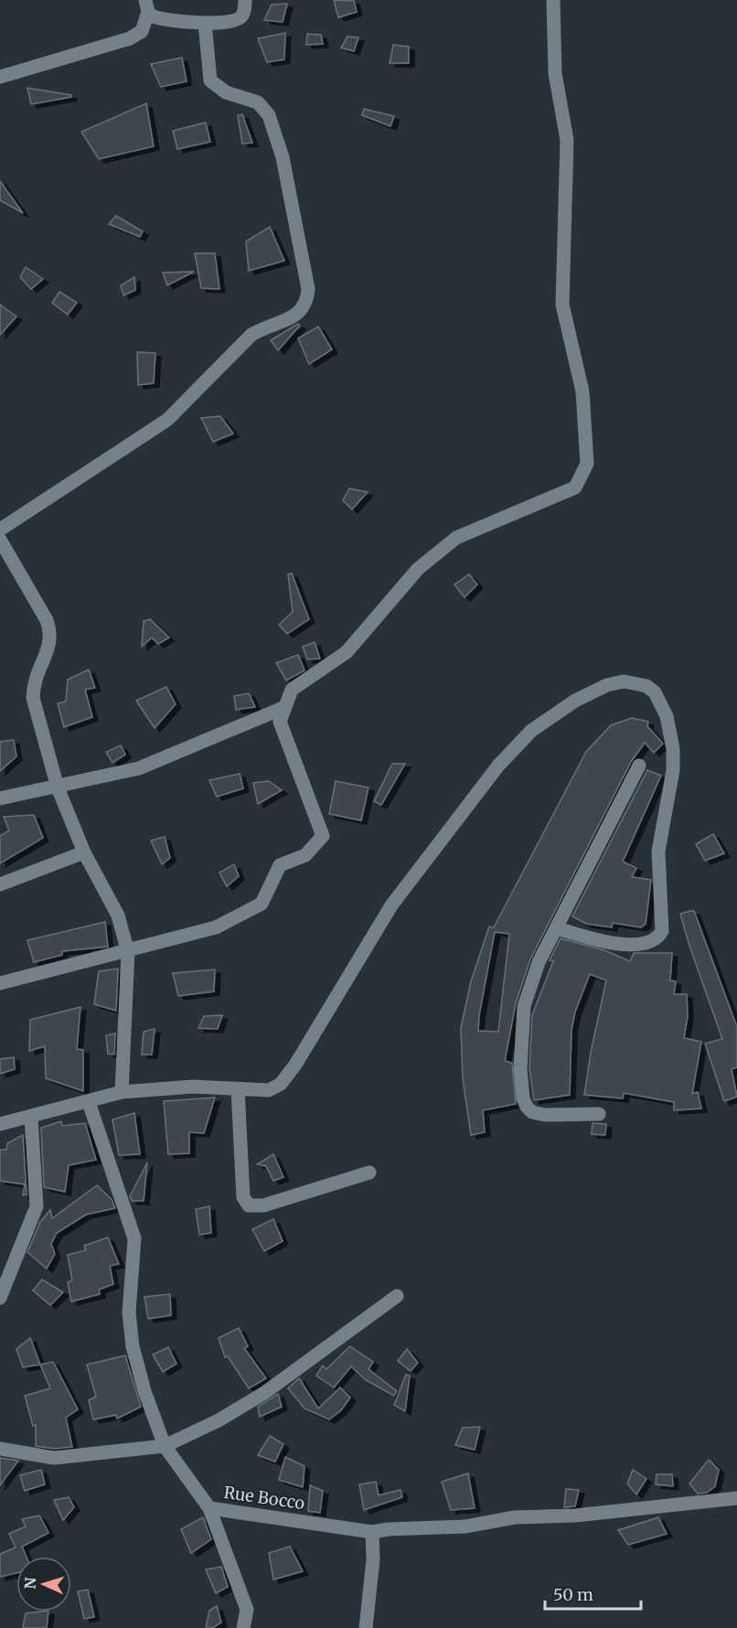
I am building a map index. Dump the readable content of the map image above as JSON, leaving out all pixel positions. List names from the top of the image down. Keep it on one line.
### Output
{"streets":{"street":["Rue Bocco"]},"scale_bar":"50 m","north":"left"}
